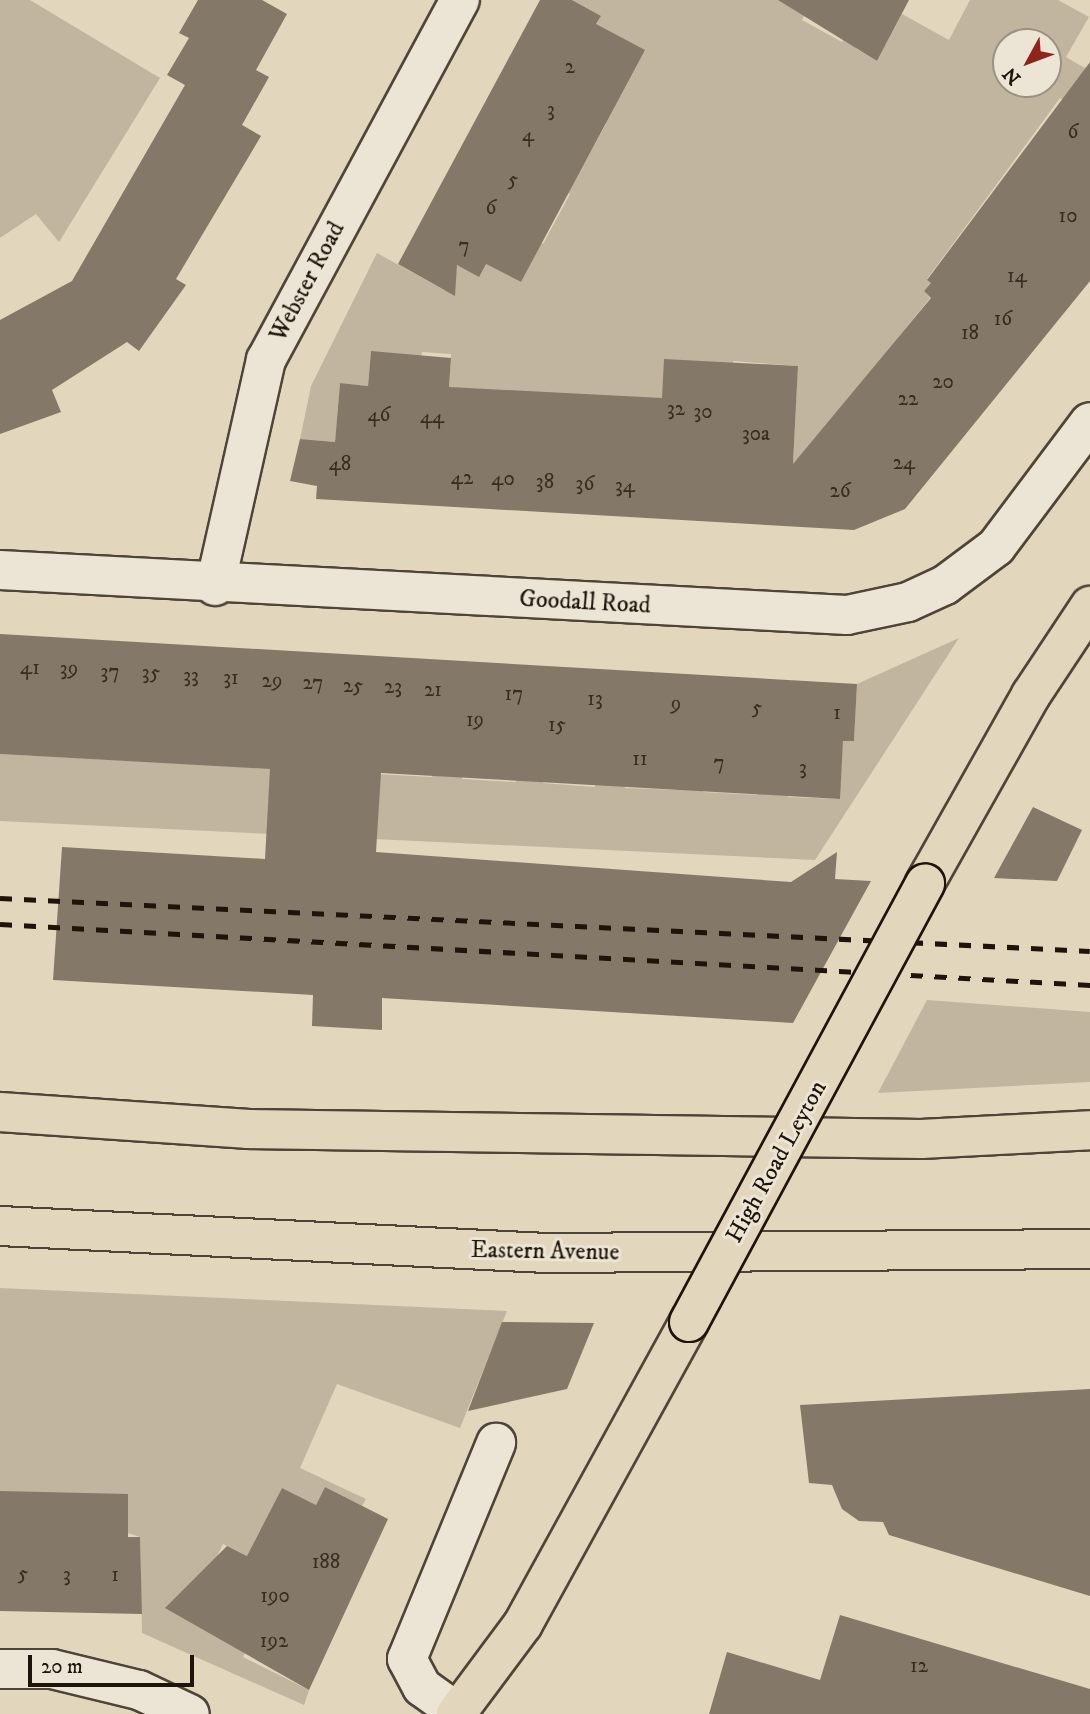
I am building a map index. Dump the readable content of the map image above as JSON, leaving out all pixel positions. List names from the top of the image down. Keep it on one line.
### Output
{"streets":{"main road":["High Road Leyton","Eastern Avenue"],"street":["Webster Road","Goodall Road"]},"crossings":[["Webster Road","Goodall Road"]],"house_numbers":["2","3","6","4","5","6","10","7","14","16","18","20","22","32","30","46","44","30a","24","48","42","40","38","36","34","26","41","39","37","35","33","31","29","27","25","23","21","17","13","9","5","1","19","15","11","7","3","188","5","3","1","190","192","12"],"scale_bar":"20 m","north":"bottom left"}
